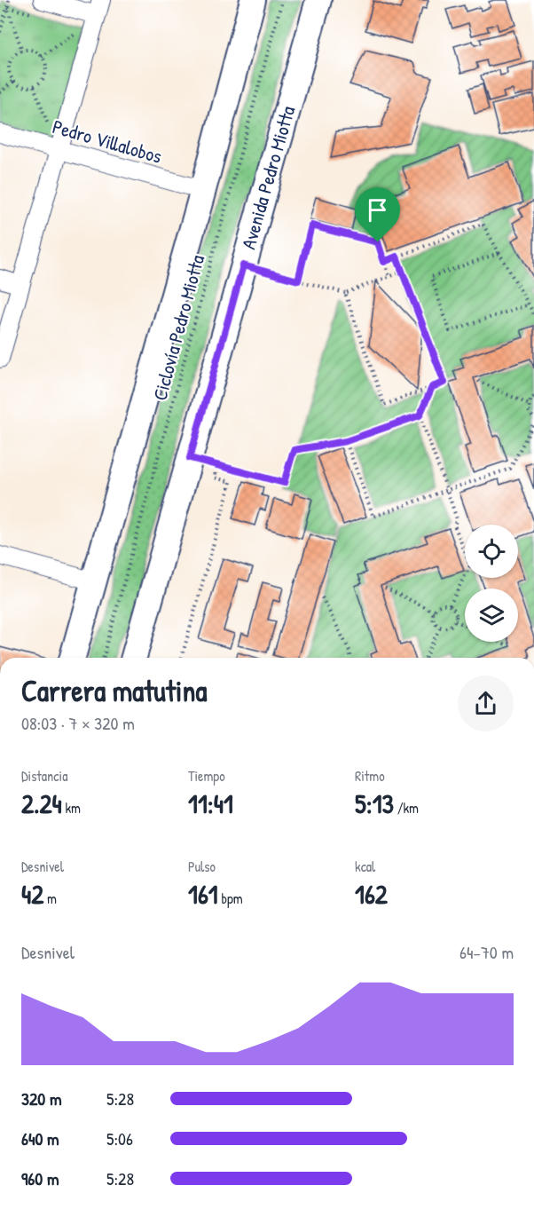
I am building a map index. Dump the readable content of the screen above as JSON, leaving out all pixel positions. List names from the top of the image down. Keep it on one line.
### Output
{"streets":{"main road":["Avenida Pedro Miotta"],"street":["Pedro Villalobos"],"path":["Ciclovía Pedro Miotta"]},"page":{"heading":["Carrera matutina","08:03 · 7 × 320 m"],"stats":[["Distancia","2.24 km"],["Tiempo","11:41"],["Ritmo","5:13 /km"],["Desnivel","42 m"],["Pulso","161 bpm"],["kcal","162"]],"chart":["Desnivel","64–70 m"],"list":[{"name":"320 m","note":"5:28"},{"name":"640 m","note":"5:06"},{"name":"960 m","note":"5:28"}]}}
